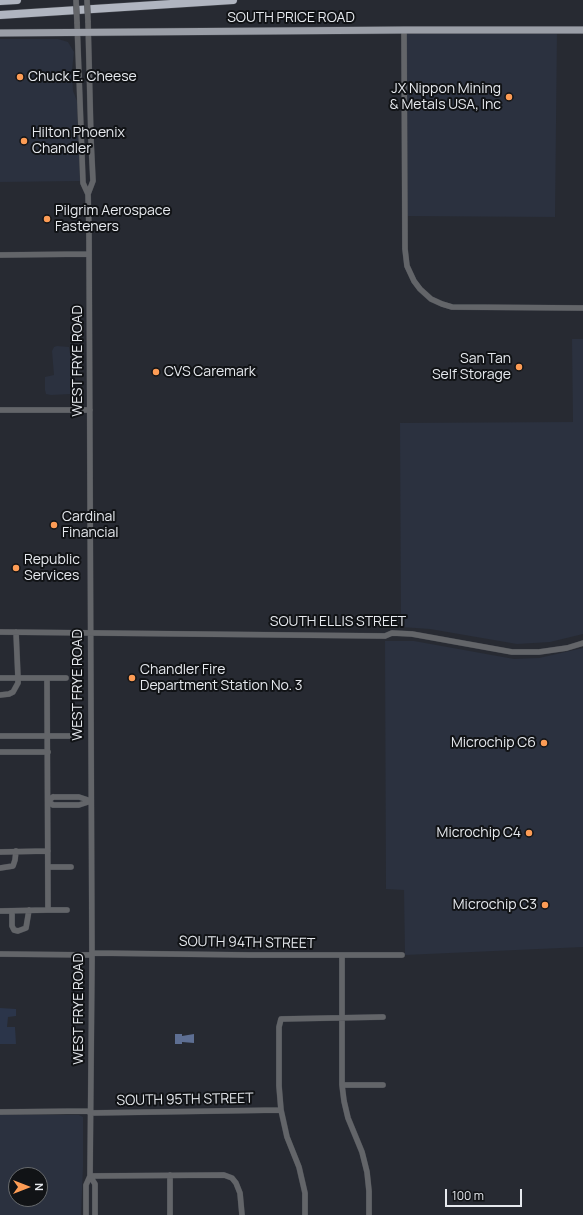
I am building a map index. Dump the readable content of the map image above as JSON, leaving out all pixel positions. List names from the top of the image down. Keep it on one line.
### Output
{"streets":{"main road":["SOUTH PRICE ROAD"],"street":["WEST FRYE ROAD","SOUTH ELLIS STREET","SOUTH 94TH STREET","SOUTH 95TH STREET"]},"crossings":[["SOUTH PRICE ROAD","WEST FRYE ROAD"],["WEST FRYE ROAD","SOUTH ELLIS STREET"],["WEST FRYE ROAD","SOUTH 94TH STREET"],["WEST FRYE ROAD","SOUTH 95TH STREET"]],"places":["Chuck E. Cheese","JX Nippon Mining & Metals USA, Inc","Hilton Phoenix Chandler","Pilgrim Aerospace Fasteners","San Tan Self Storage","CVS Caremark","Cardinal Financial","Republic Services","Chandler Fire Department Station No. 3","Microchip C6","Microchip C4","Microchip C3"],"scale_bar":"100 m","north":"right"}
